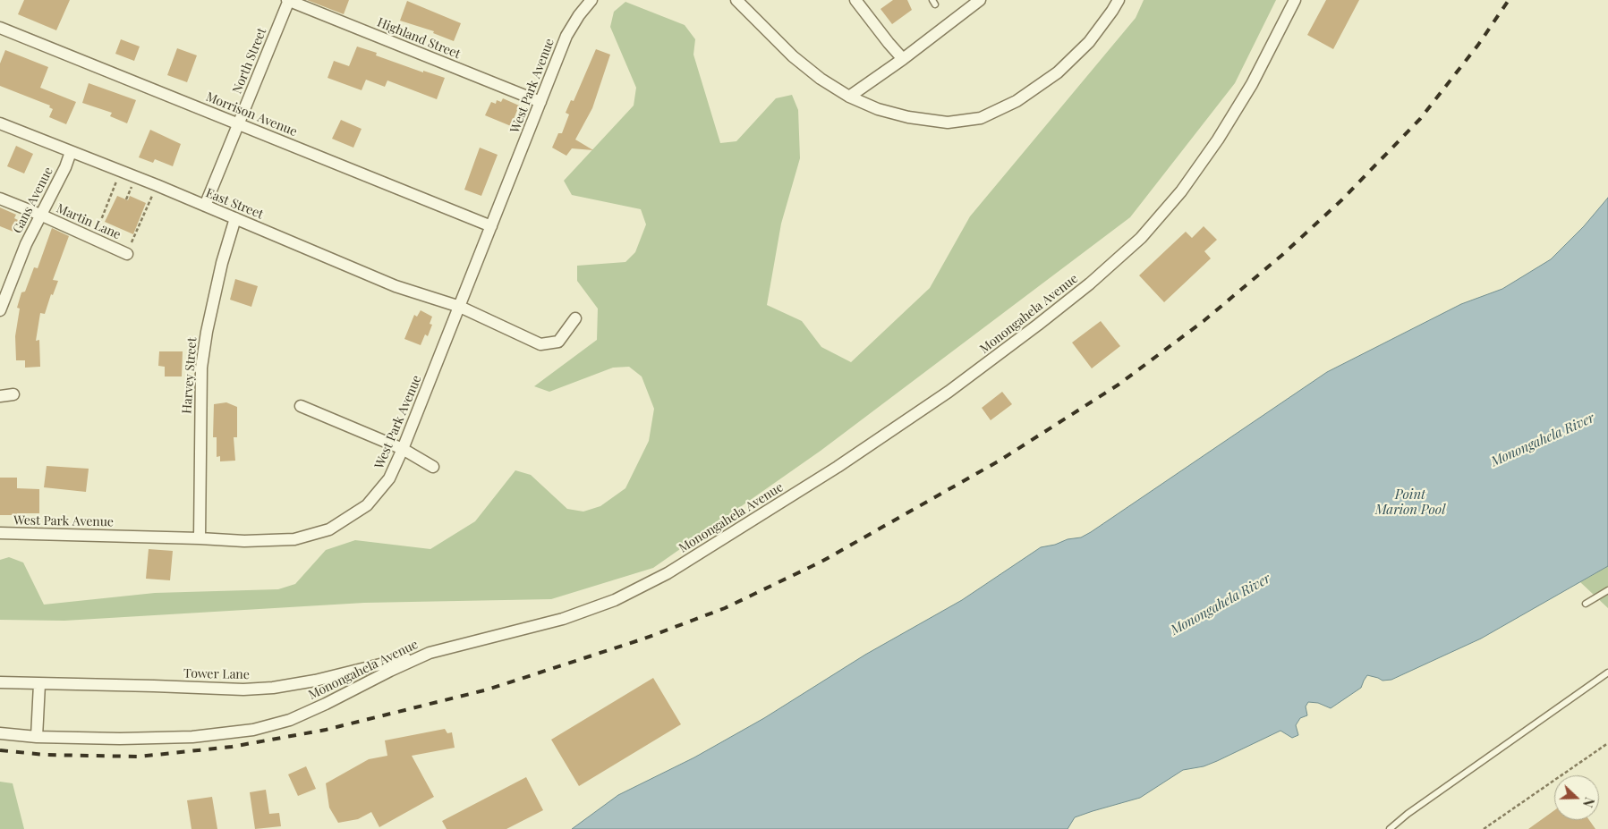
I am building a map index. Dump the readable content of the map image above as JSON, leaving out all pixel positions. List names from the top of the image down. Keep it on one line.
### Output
{"streets":{"street":["Highland Street","North Street","West Park Avenue","Morrison Avenue","Gans Avenue","East Street","Martin Lane","Monongahela Avenue","Harvey Street","Tower Lane"]},"crossings":[["Highland Street","North Street"],["Highland Street","West Park Avenue"],["North Street","Morrison Avenue"],["North Street","East Street"],["West Park Avenue","Morrison Avenue"],["West Park Avenue","East Street"],["West Park Avenue","Harvey Street"],["Gans Avenue","East Street"],["Gans Avenue","Martin Lane"],["East Street","Harvey Street"],["Monongahela Avenue","Tower Lane"]],"water":["Monongahela River","Point Marion Pool"],"north":"right"}
